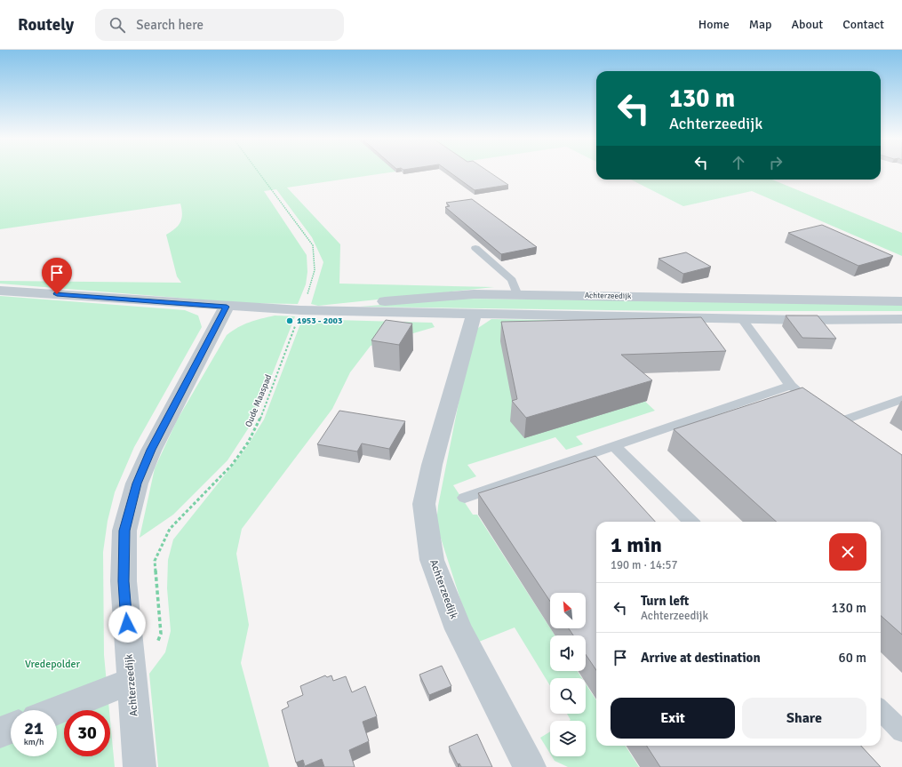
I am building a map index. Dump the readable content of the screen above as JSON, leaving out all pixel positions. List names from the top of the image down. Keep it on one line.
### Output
{"streets":{"street":["Achterzeedijk"],"path":["Oude Maaspad"]},"crossings":[["Achterzeedijk","Oude Maaspad"]],"parks":["Vredepolder"],"places":["1953 - 2003"],"north":"top left","page":{"header":"Routely","search":"Search here","nav":["Home","Map","About","Contact"],"turn":["130 m","Achterzeedijk"],"heading":["1 min","190 m · 14:57"],"list":[{"name":"Turn left","note":"Achterzeedijk","value":"130 m"},{"name":"Arrive at destination","value":"60 m"}],"buttons":["Exit","Share"],"speed":"21 km/h","limit":"30"}}
